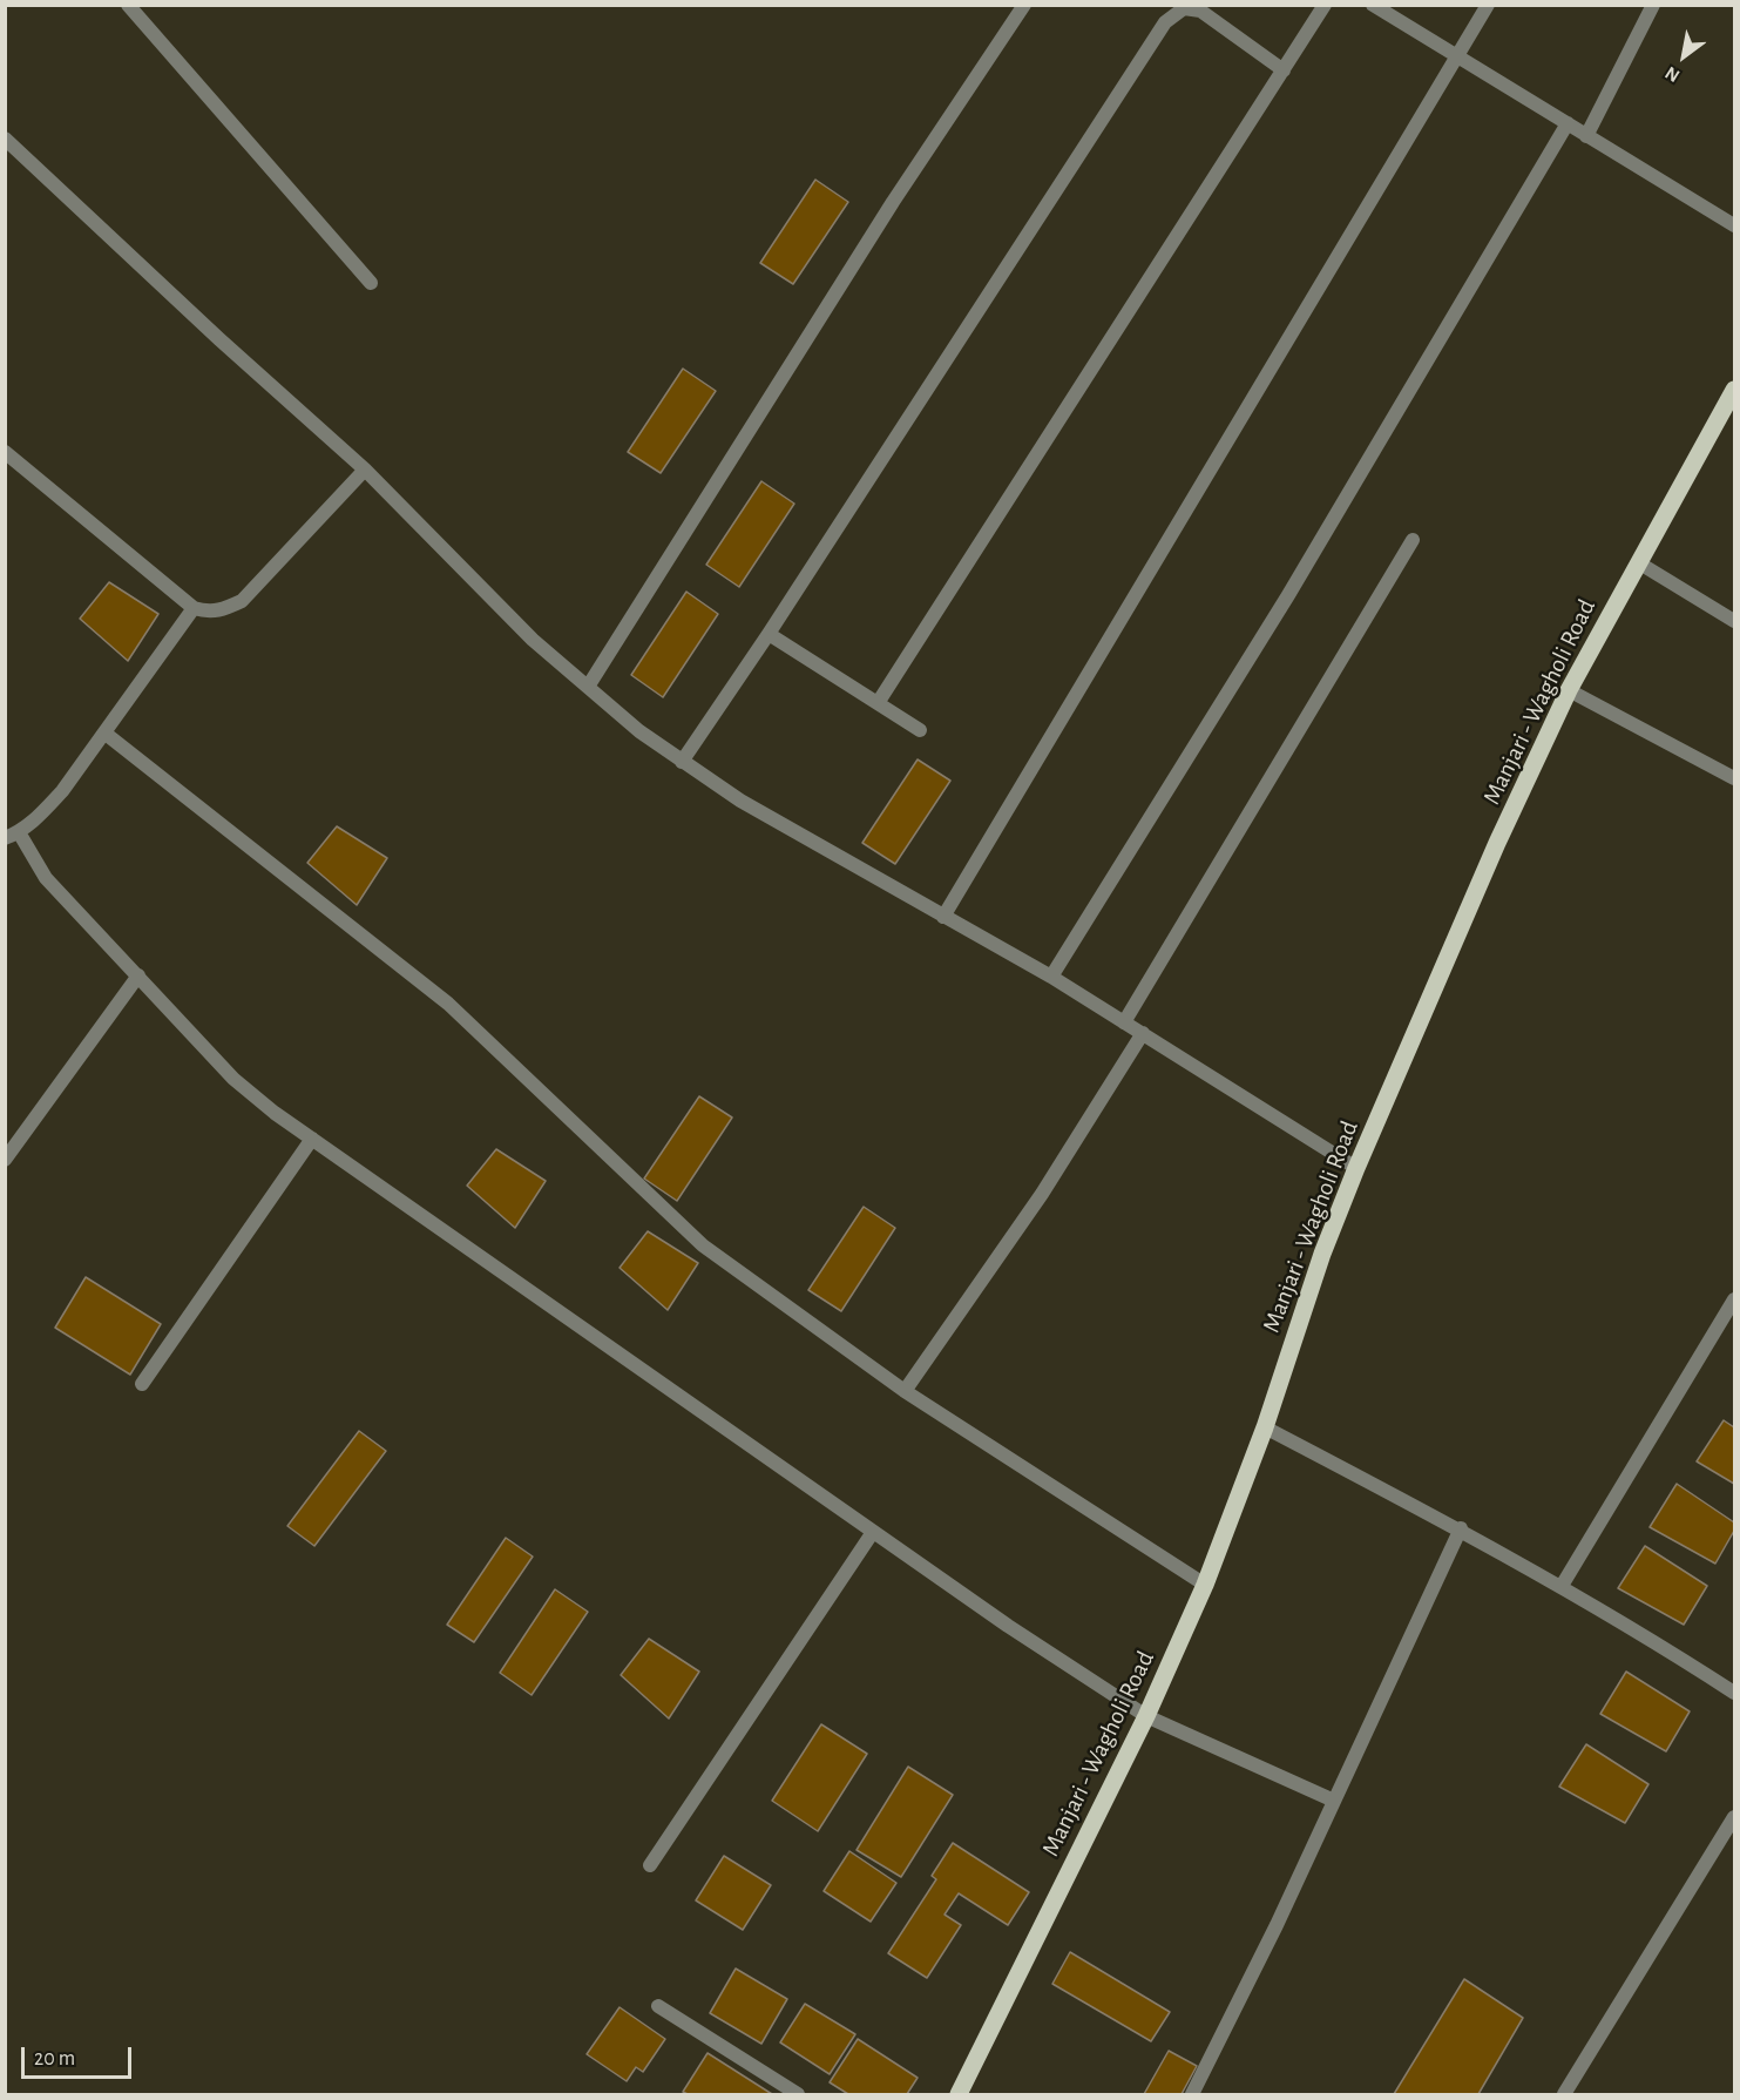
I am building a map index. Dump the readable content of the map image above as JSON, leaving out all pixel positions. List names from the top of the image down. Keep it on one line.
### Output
{"streets":{"main road":["Manjari - Wagholi Road"]},"scale_bar":"20 m","north":"bottom left"}
